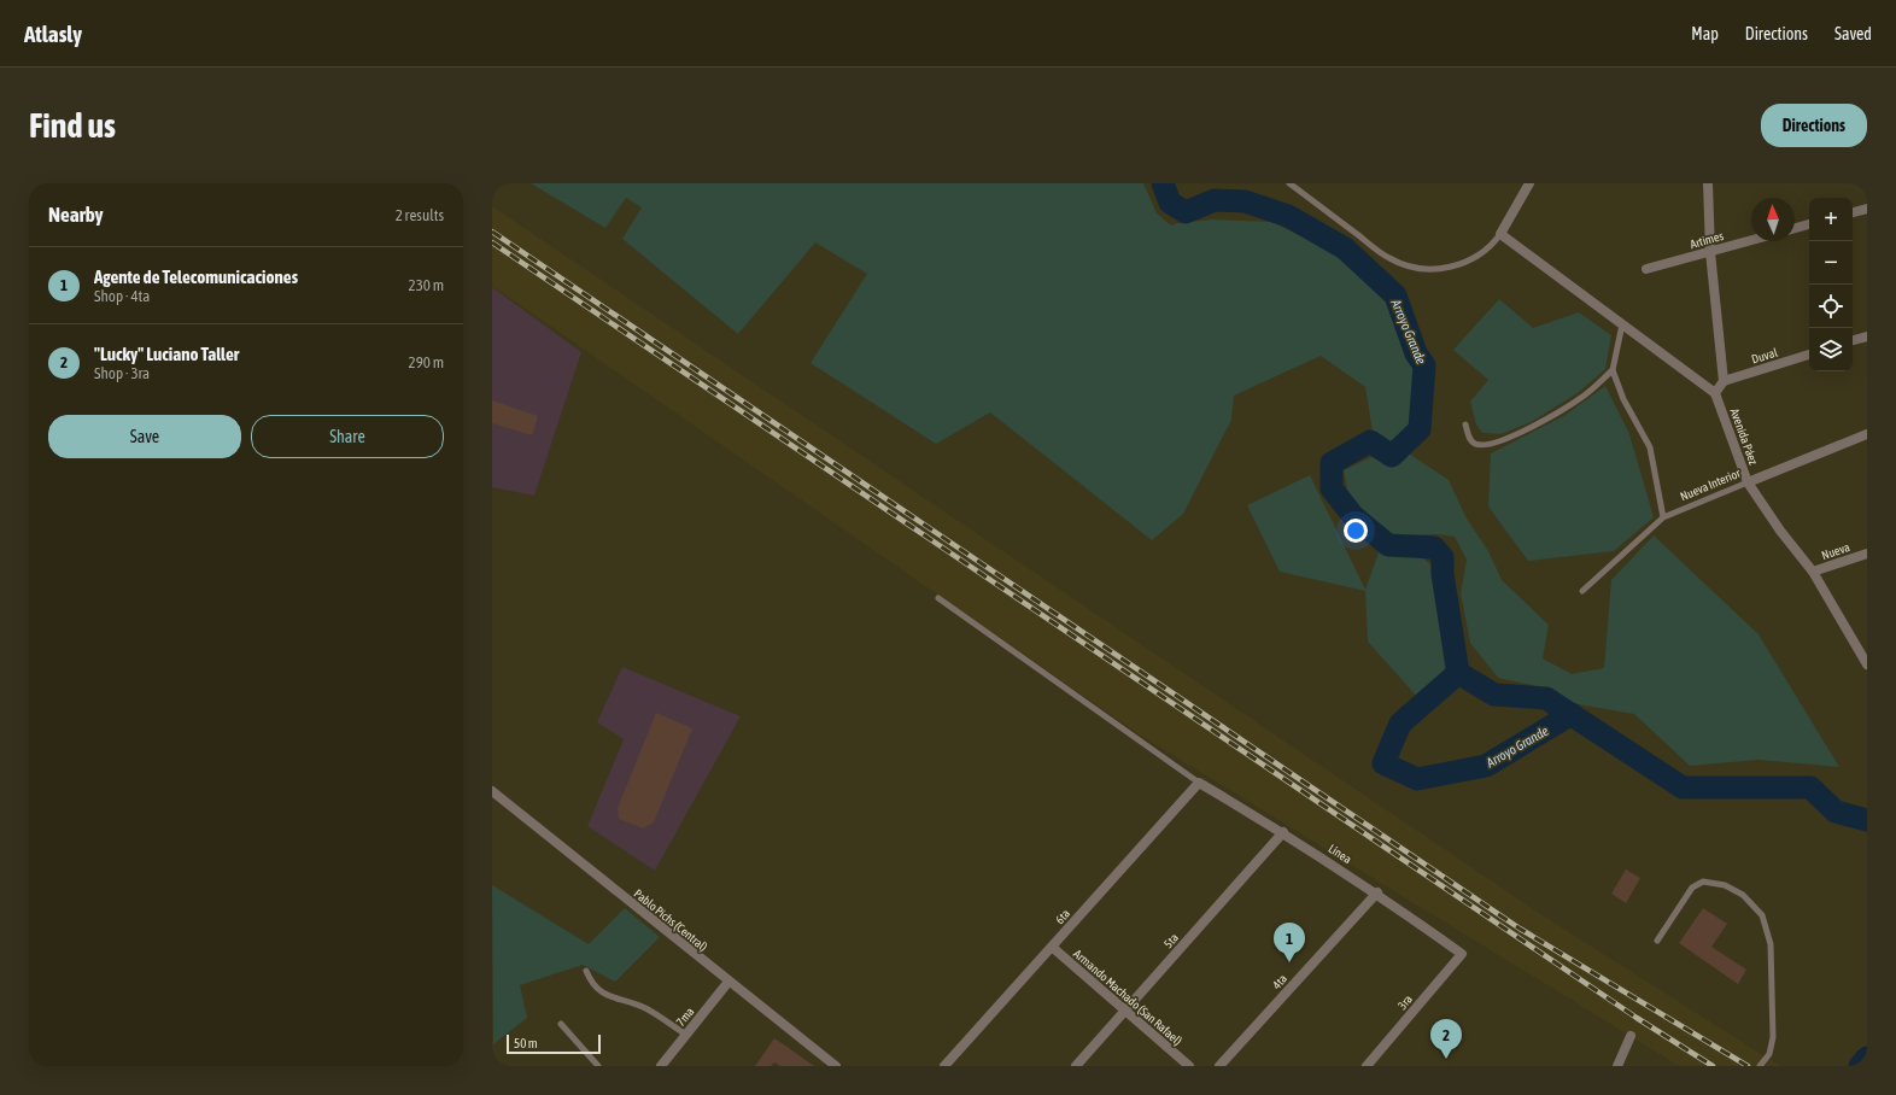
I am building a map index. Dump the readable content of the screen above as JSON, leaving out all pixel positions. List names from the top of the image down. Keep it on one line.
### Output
{"streets":{"street":["Artimes","Duval","Avenida Páez","Nueva Interior","Nueva","Línea","6ta","Pablo Pichs (Central)","5ta","4ta","Armando Machado (San Rafael)","3ra","7ma"]},"crossings":[["Avenida Páez","Nueva Interior"],["Avenida Páez","Nueva"],["Línea","6ta"],["Línea","5ta"],["Línea","4ta"],["Línea","3ra"],["6ta","Armando Machado (San Rafael)"],["Pablo Pichs (Central)","7ma"],["5ta","Armando Machado (San Rafael)"]],"water":["Arroyo Grande"],"scale_bar":"50 m","north":"top","page":{"header":"Atlasly","nav":["Map","Directions","Saved"],"buttons":["Directions",["Save","Share"]],"title":"Find us","heading":["Nearby","2 results"],"map_buttons":["+","−"],"list":[{"mark":"1","name":"Agente de Telecomunicaciones","note":"Shop · 4ta","value":"230 m"},{"mark":"2","name":"\"Lucky\" Luciano Taller","note":"Shop · 3ra","value":"290 m"}],"pins":["1","2"],"scale":"50 m"}}
